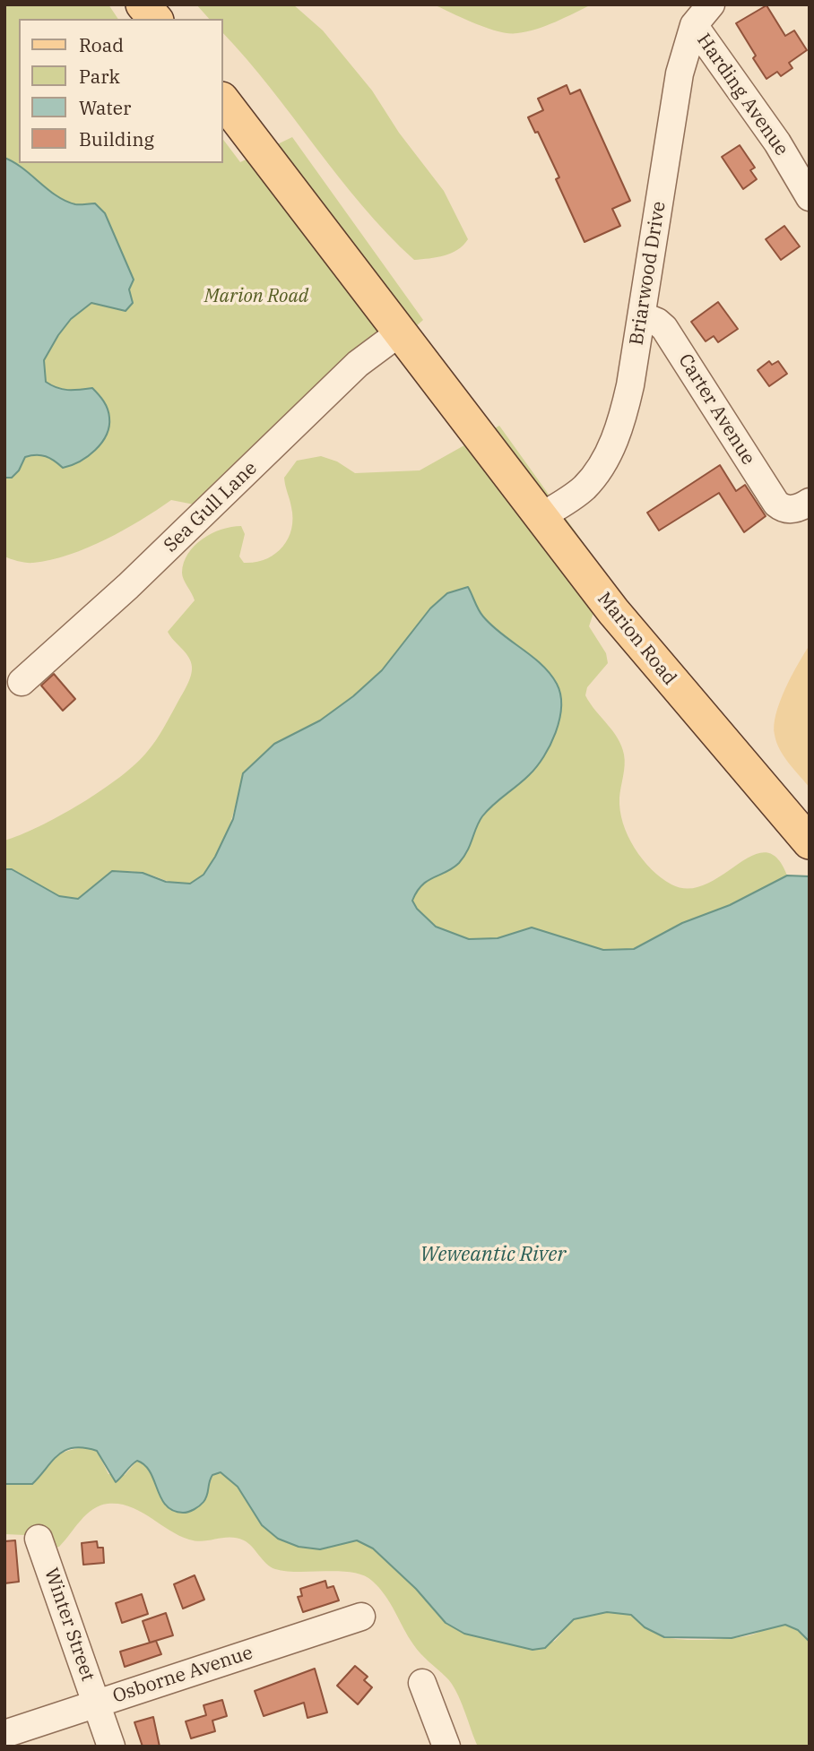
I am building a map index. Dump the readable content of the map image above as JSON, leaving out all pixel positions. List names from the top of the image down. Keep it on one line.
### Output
{"streets":{"main road":["Marion Road"],"street":["Harding Avenue","Briarwood Drive","Carter Avenue","Sea Gull Lane","Winter Street","Osborne Avenue"]},"crossings":[["Harding Avenue","Briarwood Drive"],["Briarwood Drive","Carter Avenue"],["Briarwood Drive","Marion Road"],["Sea Gull Lane","Marion Road"],["Winter Street","Osborne Avenue"]],"water":["Weweantic River"],"parks":["Marion Road"],"legend":["Road","Park","Water","Building"]}
